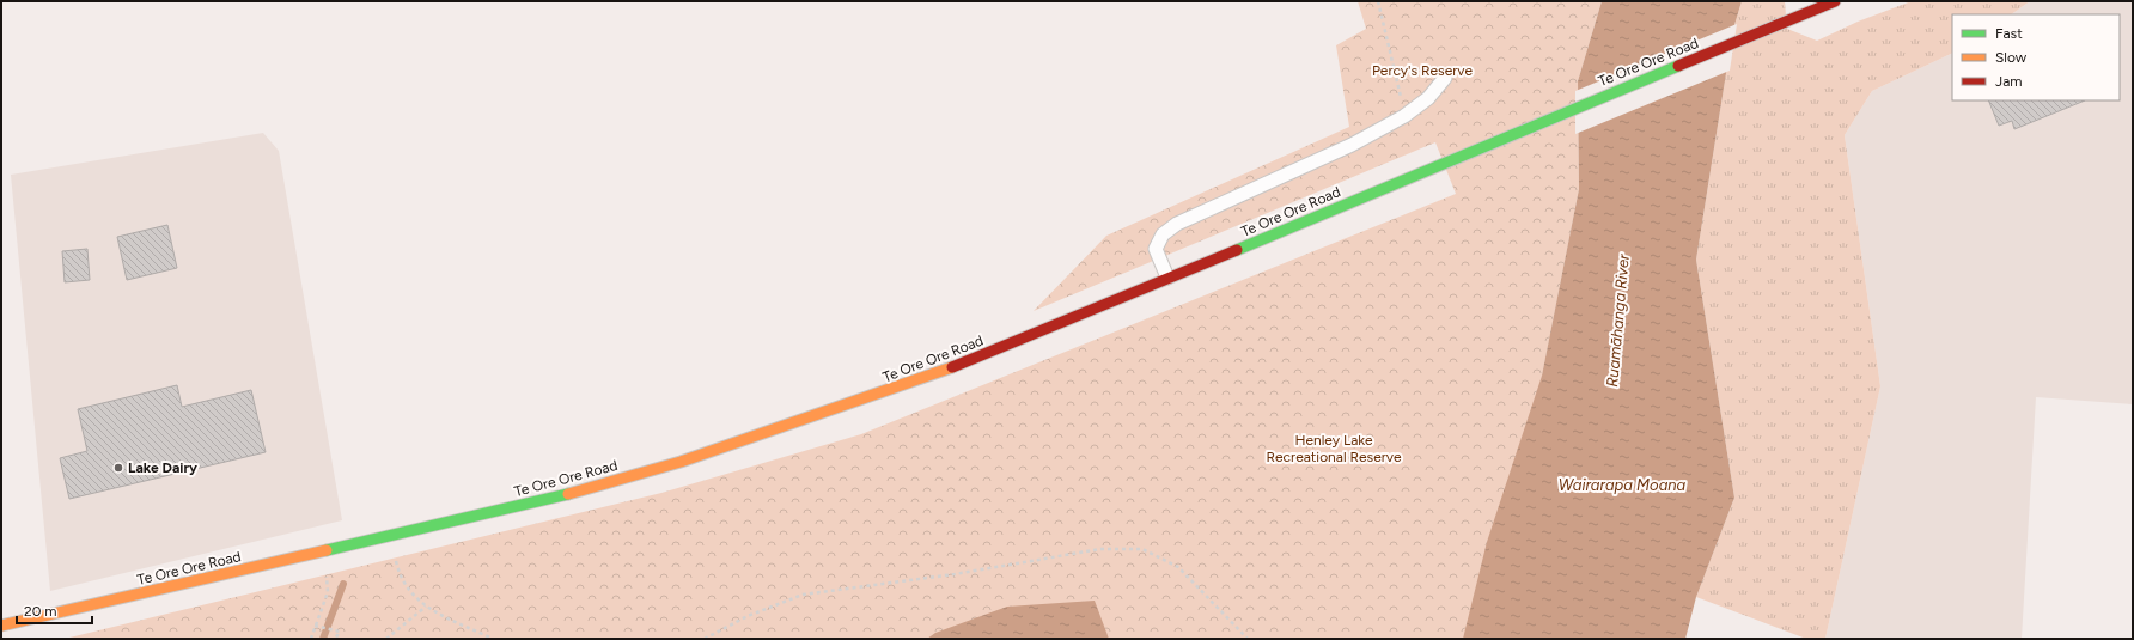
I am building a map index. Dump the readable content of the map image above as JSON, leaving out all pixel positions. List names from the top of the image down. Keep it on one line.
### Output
{"streets":{"main road":["Te Ore Ore Road"]},"water":["Ruamāhanga River","Wairarapa Moana"],"parks":["Percy's Reserve","Henley Lake Recreational Reserve"],"places":["Lake Dairy"],"legend":["Fast","Slow","Jam"],"scale_bar":"20 m"}
